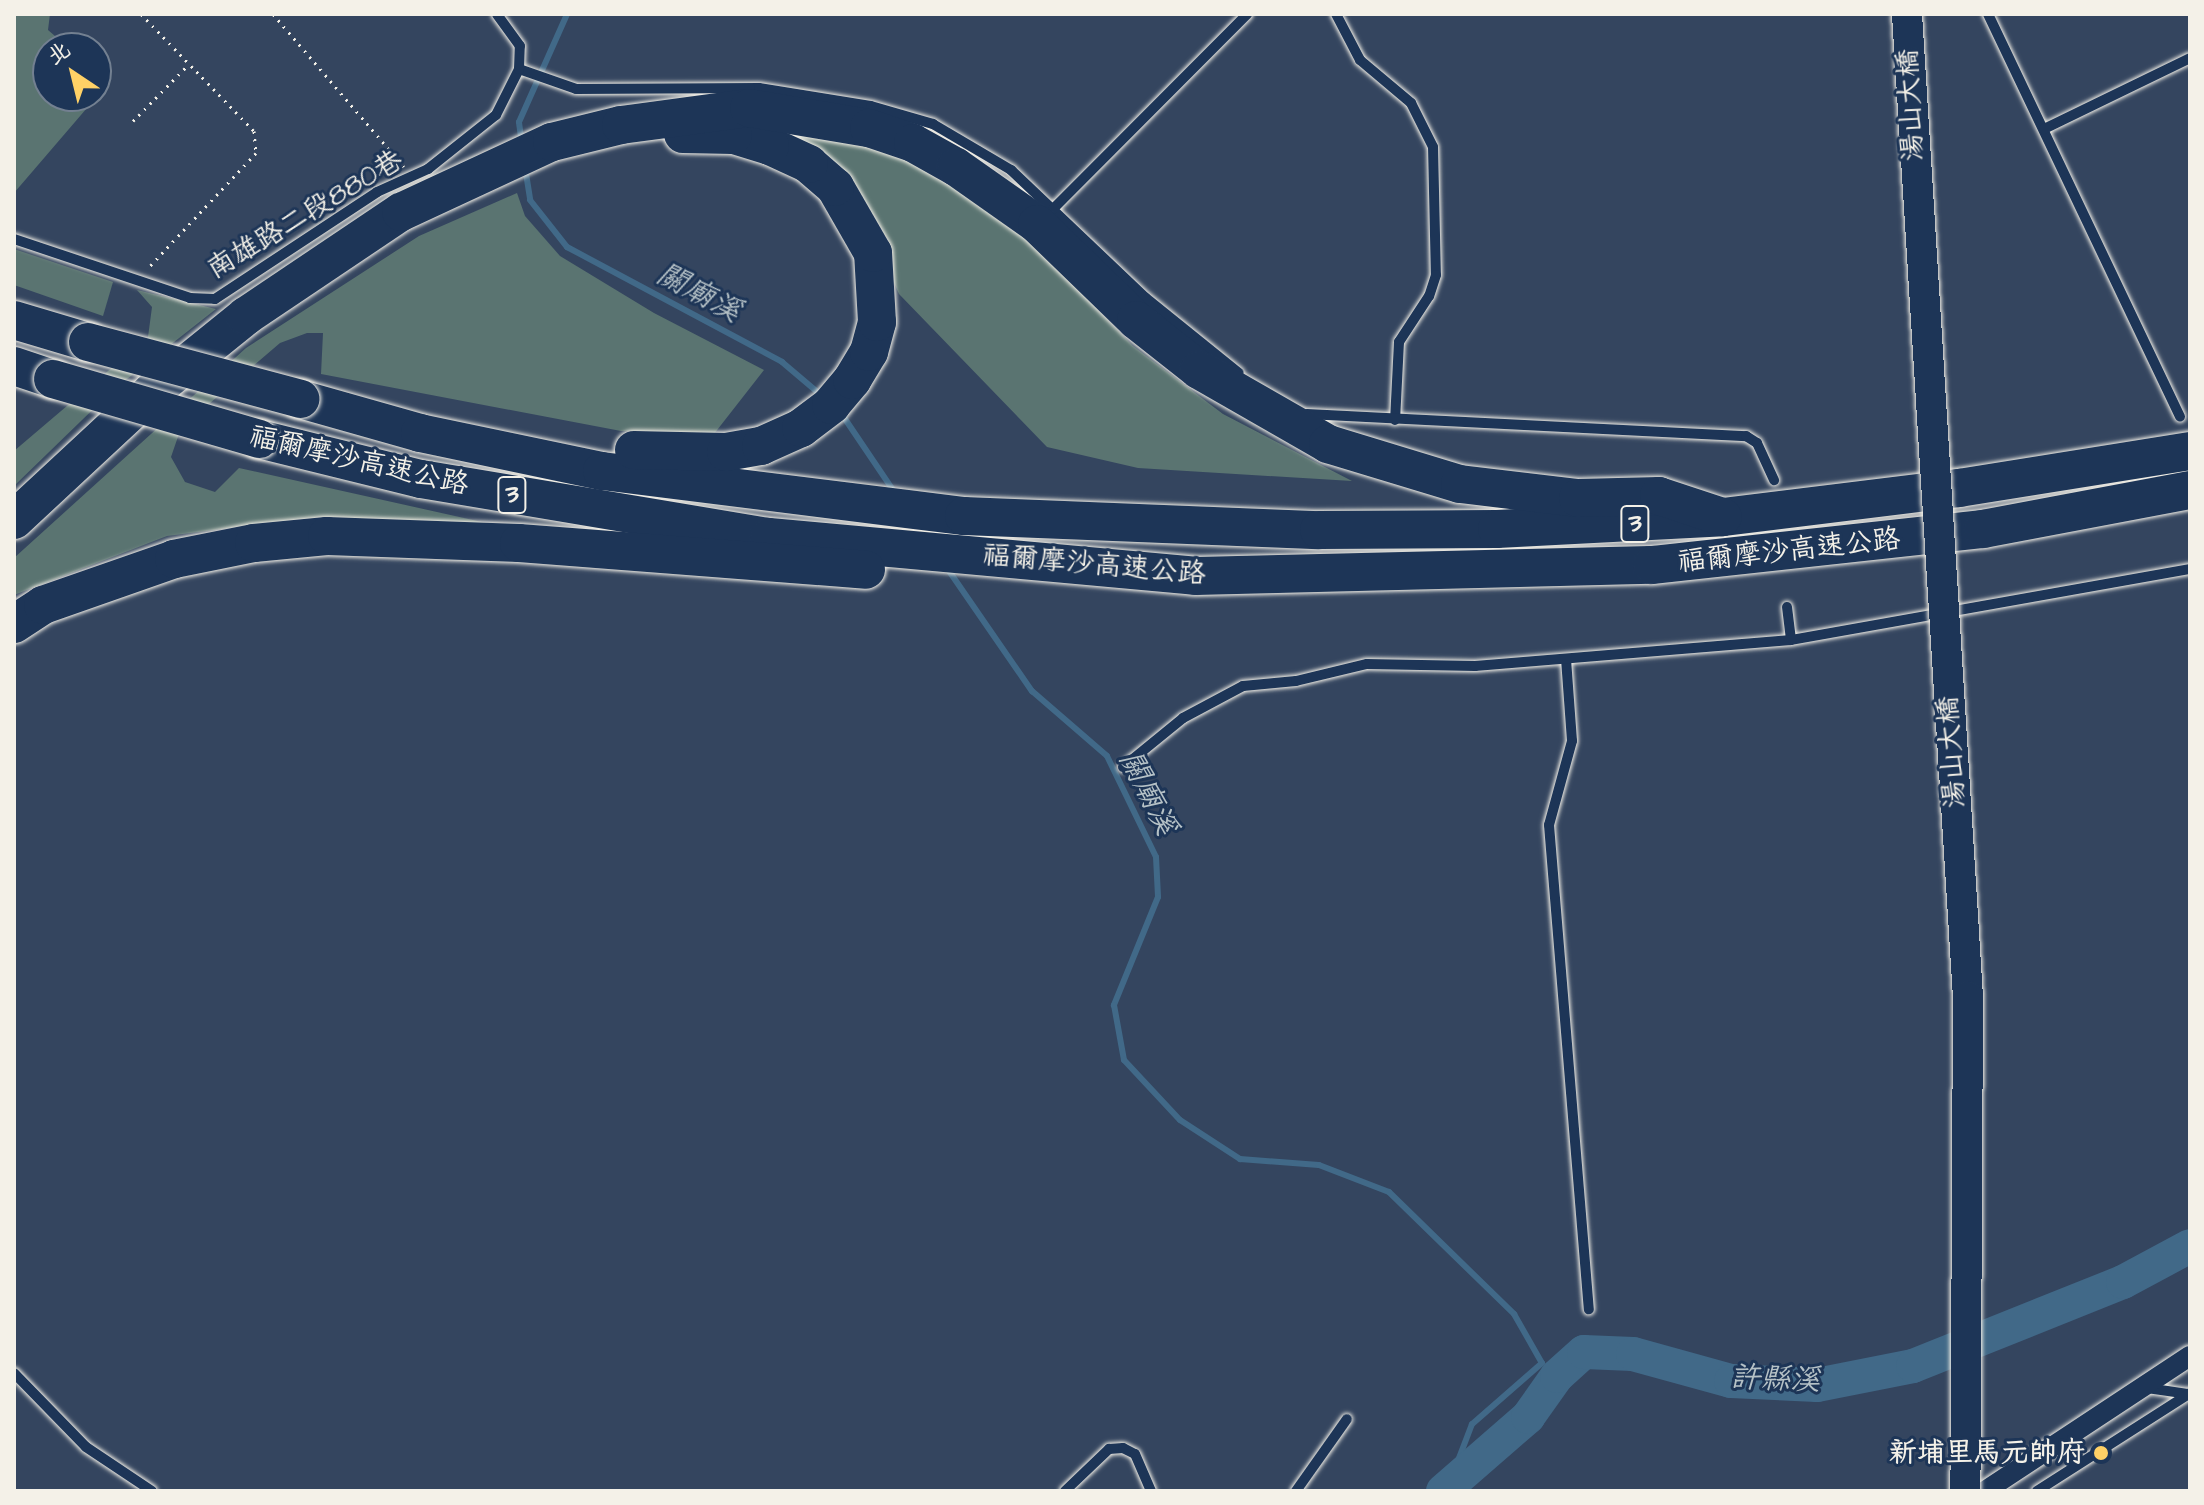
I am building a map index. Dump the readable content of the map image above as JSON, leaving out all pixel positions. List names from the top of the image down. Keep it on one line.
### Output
{"streets":{"highway":["福爾摩沙高速公路","3"],"street":["湯山大橋"],"lane":["南雄路二段880巷"]},"water":["關廟溪","許縣溪"],"places":["新埔里馬元帥府"],"north":"top left"}
